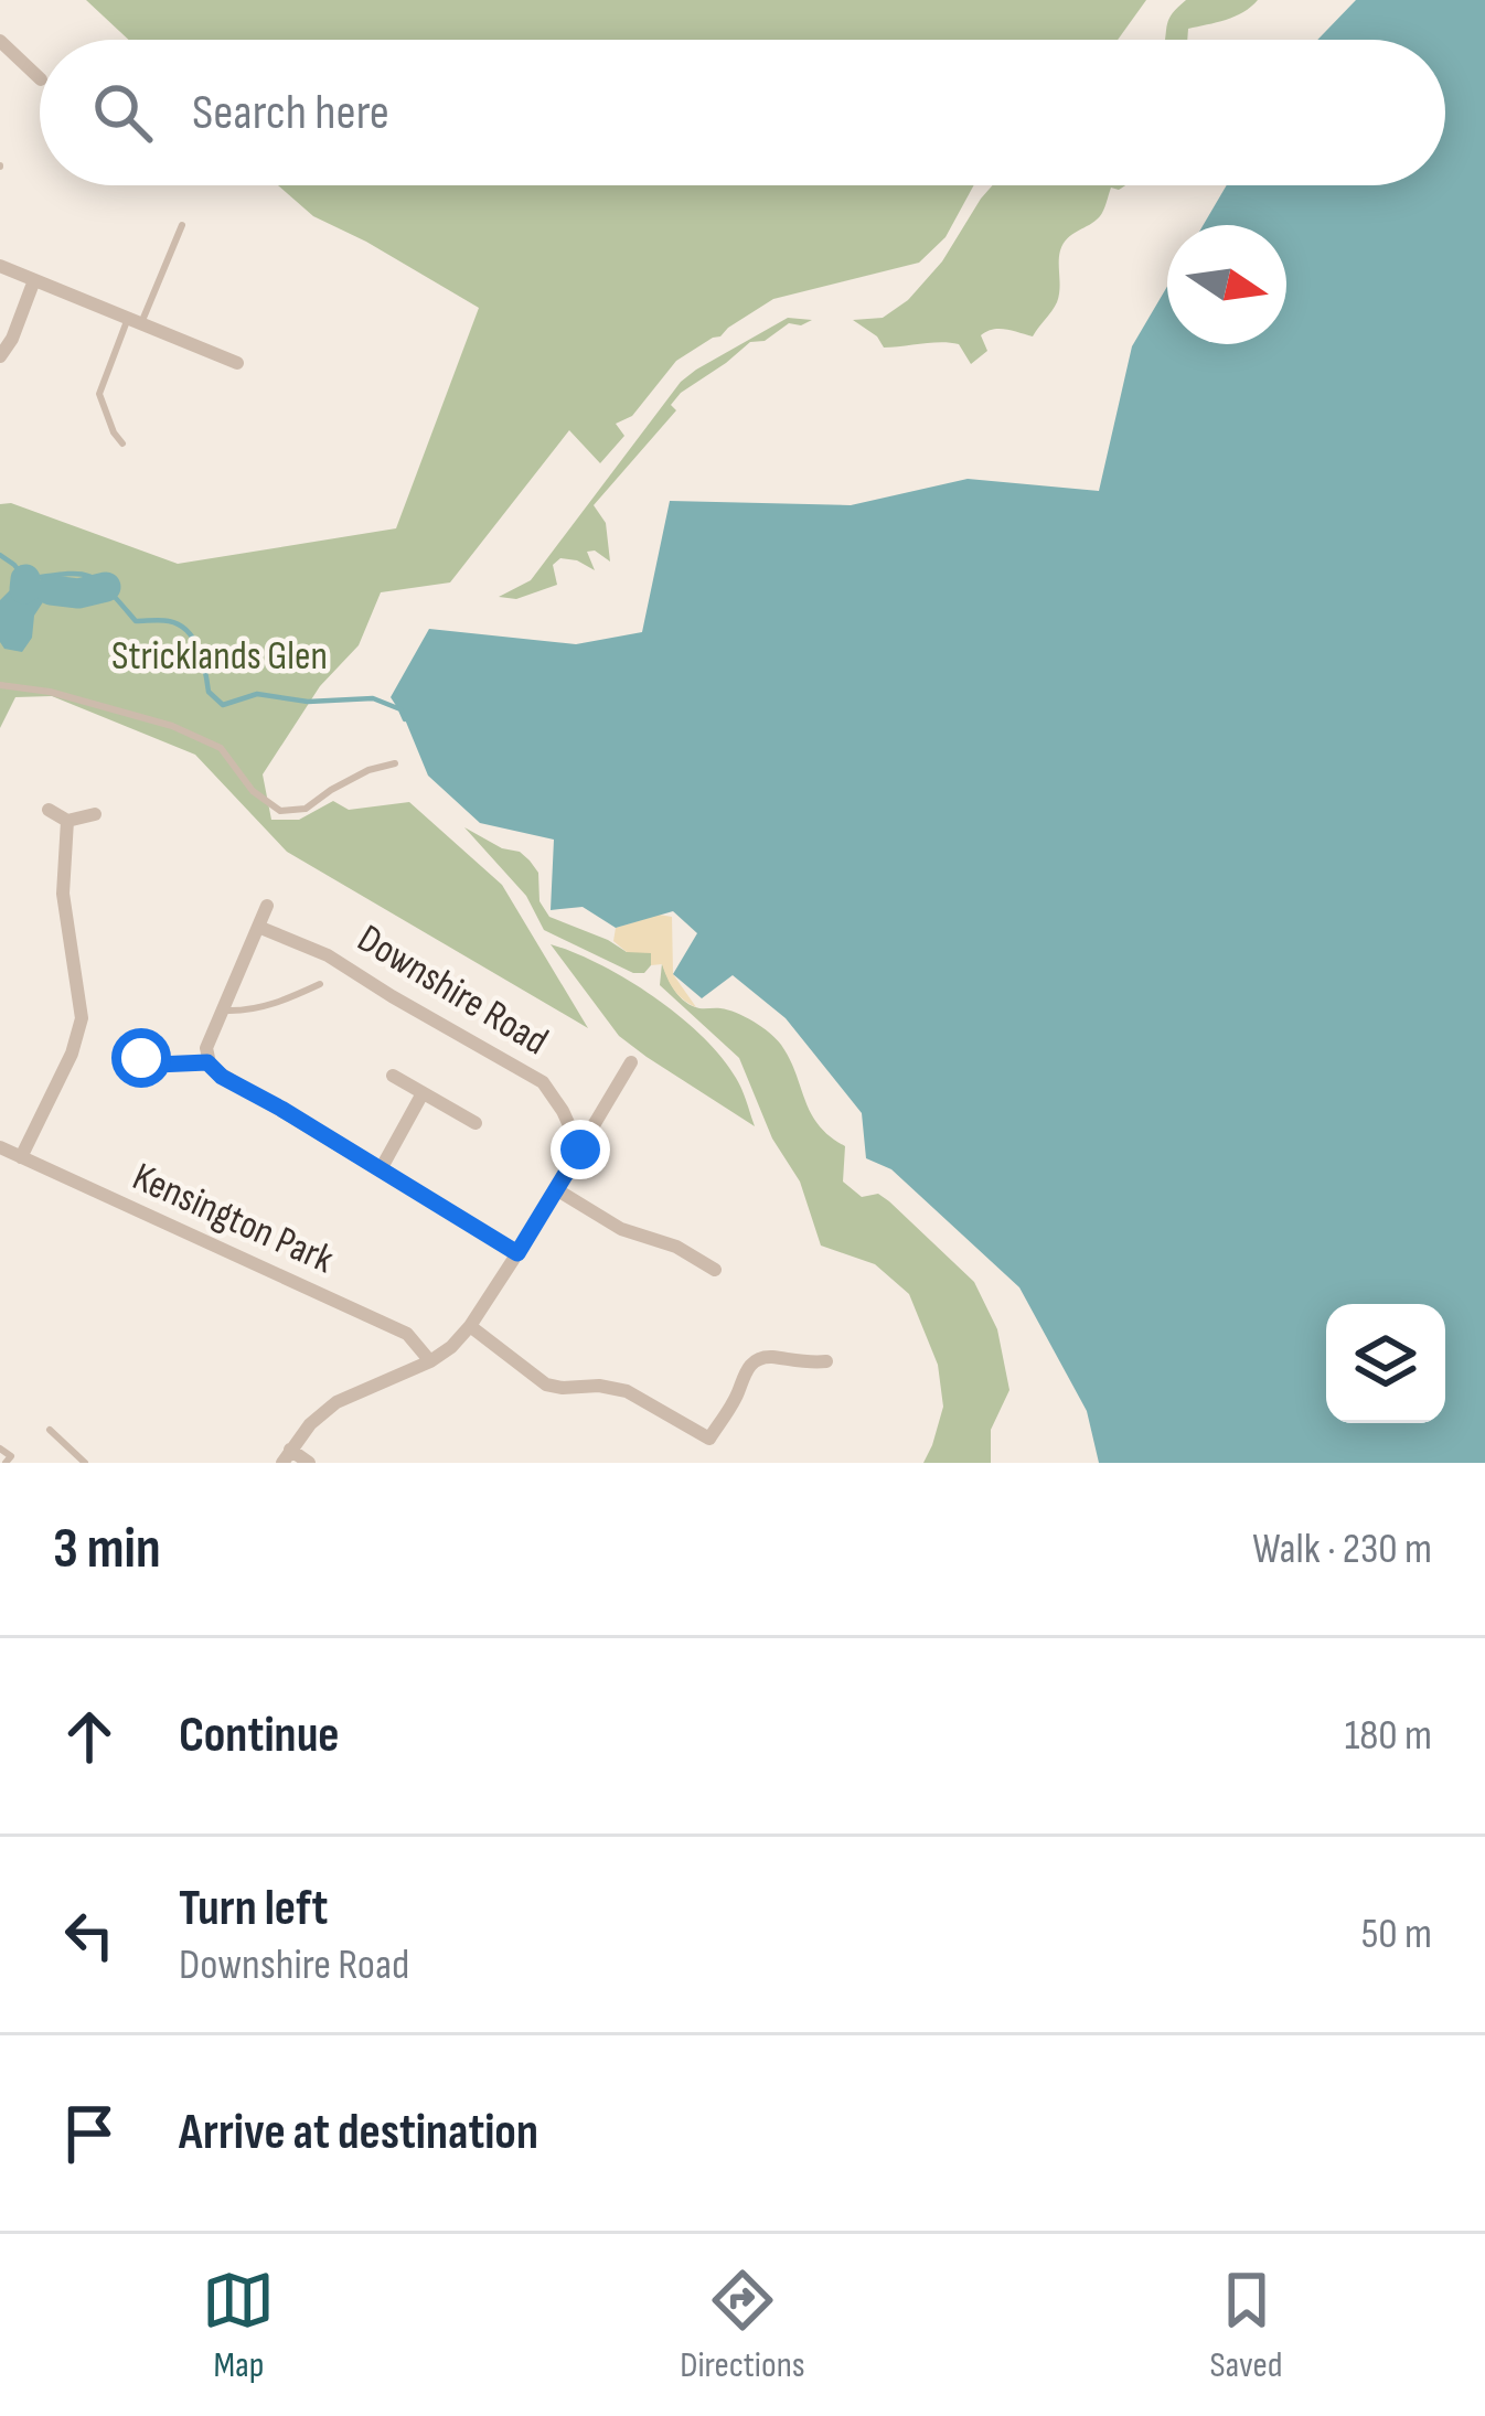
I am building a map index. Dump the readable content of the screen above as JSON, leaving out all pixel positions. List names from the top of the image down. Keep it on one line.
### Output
{"streets":{"street":["Downshire Road","Kensington Park"]},"parks":["Stricklands Glen"],"north":"right","page":{"search":"Search here","heading":["3 min","Walk · 230 m"],"list":[["Continue","180 m"],["Turn left","Downshire Road","50 m"],"Arrive at destination"],"nav":["Map","Directions","Saved"]}}
